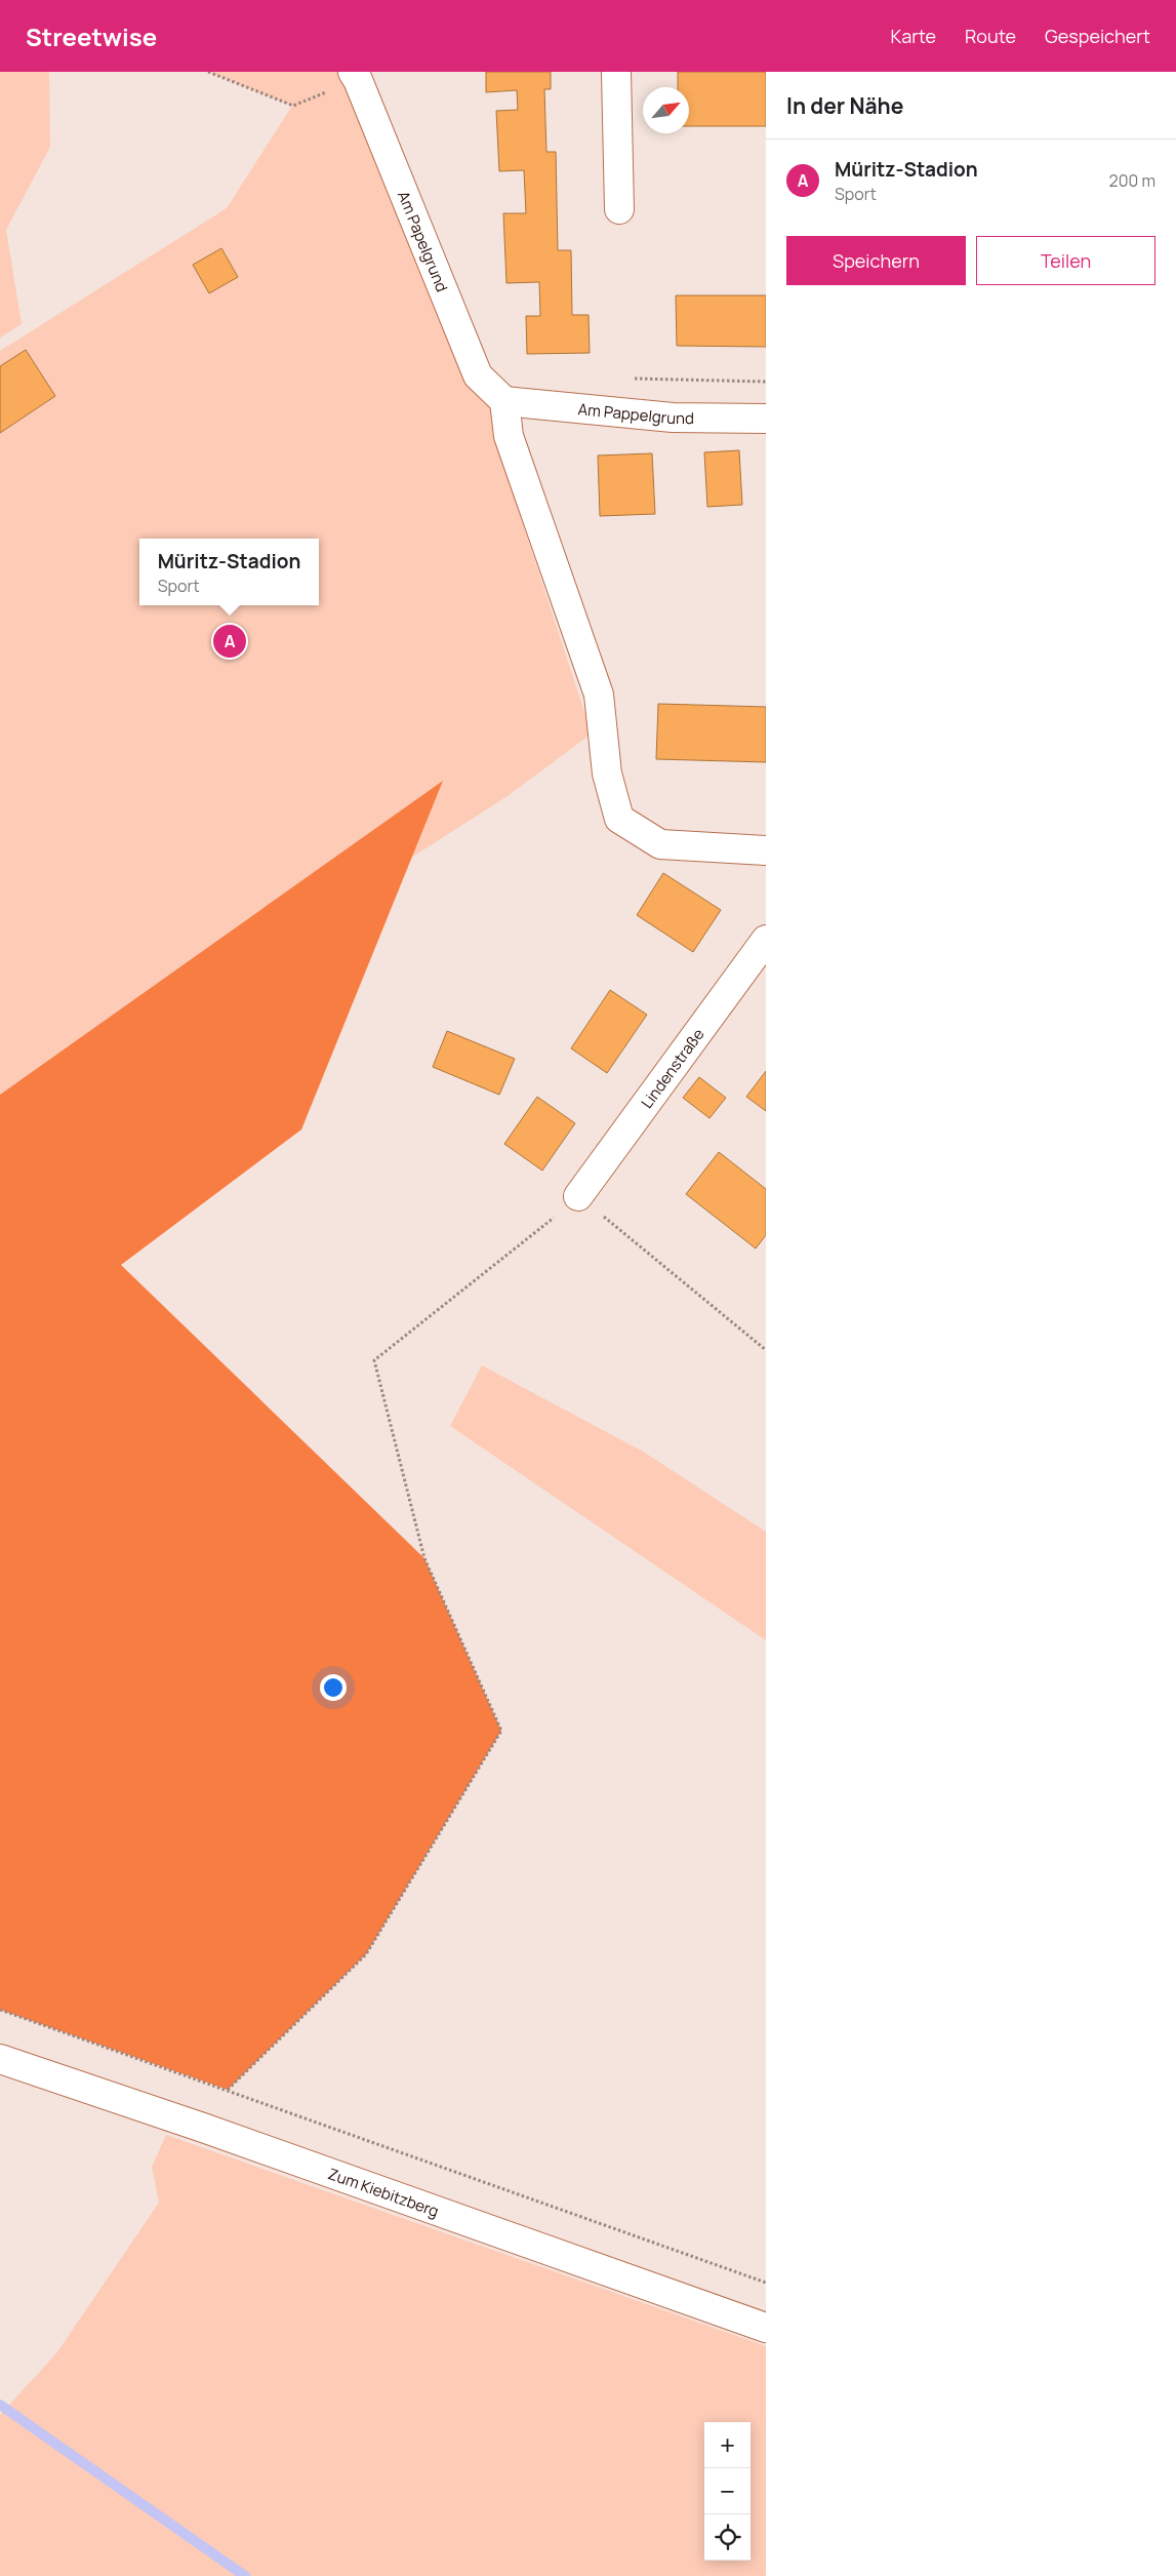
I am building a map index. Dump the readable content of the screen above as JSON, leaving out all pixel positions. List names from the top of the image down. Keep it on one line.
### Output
{"streets":{"street":["Am Papelgrund","Am Pappelgrund","Lindenstraße","Zum Kiebitzberg"]},"crossings":[["Am Papelgrund","Am Pappelgrund"]],"north":"top right","page":{"header":"Streetwise","nav":["Karte","Route","Gespeichert"],"heading":"In der Nähe","list":[{"mark":"A","name":"Müritz-Stadion","note":"Sport","value":"200 m"}],"buttons":["Speichern","Teilen"],"popup":["Müritz-Stadion","Sport"],"pins":"A","map_buttons":["+","−"]}}
